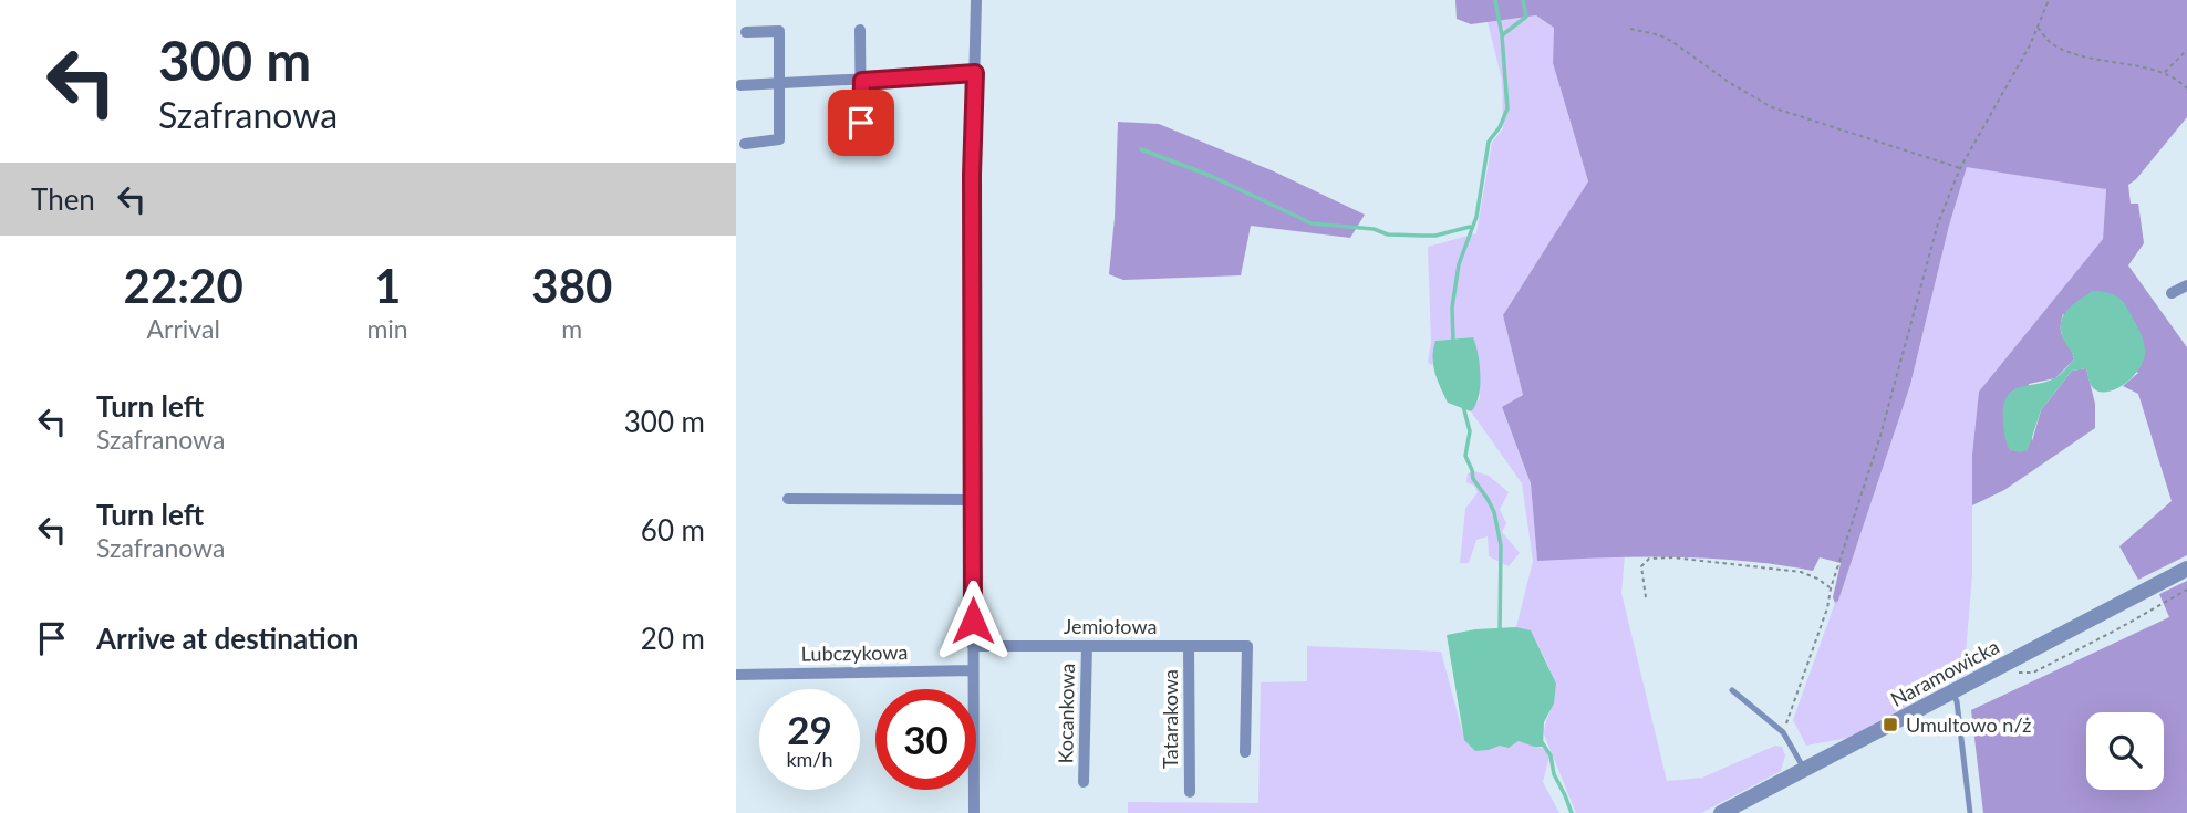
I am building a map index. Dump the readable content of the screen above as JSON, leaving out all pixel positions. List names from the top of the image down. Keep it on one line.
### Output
{"streets":{"street":["Jemiołowa","Lubczykowa","Naramowicka","Kocankowa","Tatarakowa"]},"crossings":[["Jemiołowa","Kocankowa"],["Jemiołowa","Tatarakowa"]],"places":{"transit":["Umultowo n/ż"]},"page":{"turn":["300 m","Szafranowa"],"then":"Then","eta":["22:20","Arrival","1","min","380","m"],"list":[{"name":"Turn left","note":"Szafranowa","value":"300 m"},{"name":"Turn left","note":"Szafranowa","value":"60 m"},{"name":"Arrive at destination","value":"20 m"}],"speed":"29 km/h","limit":"30"}}
